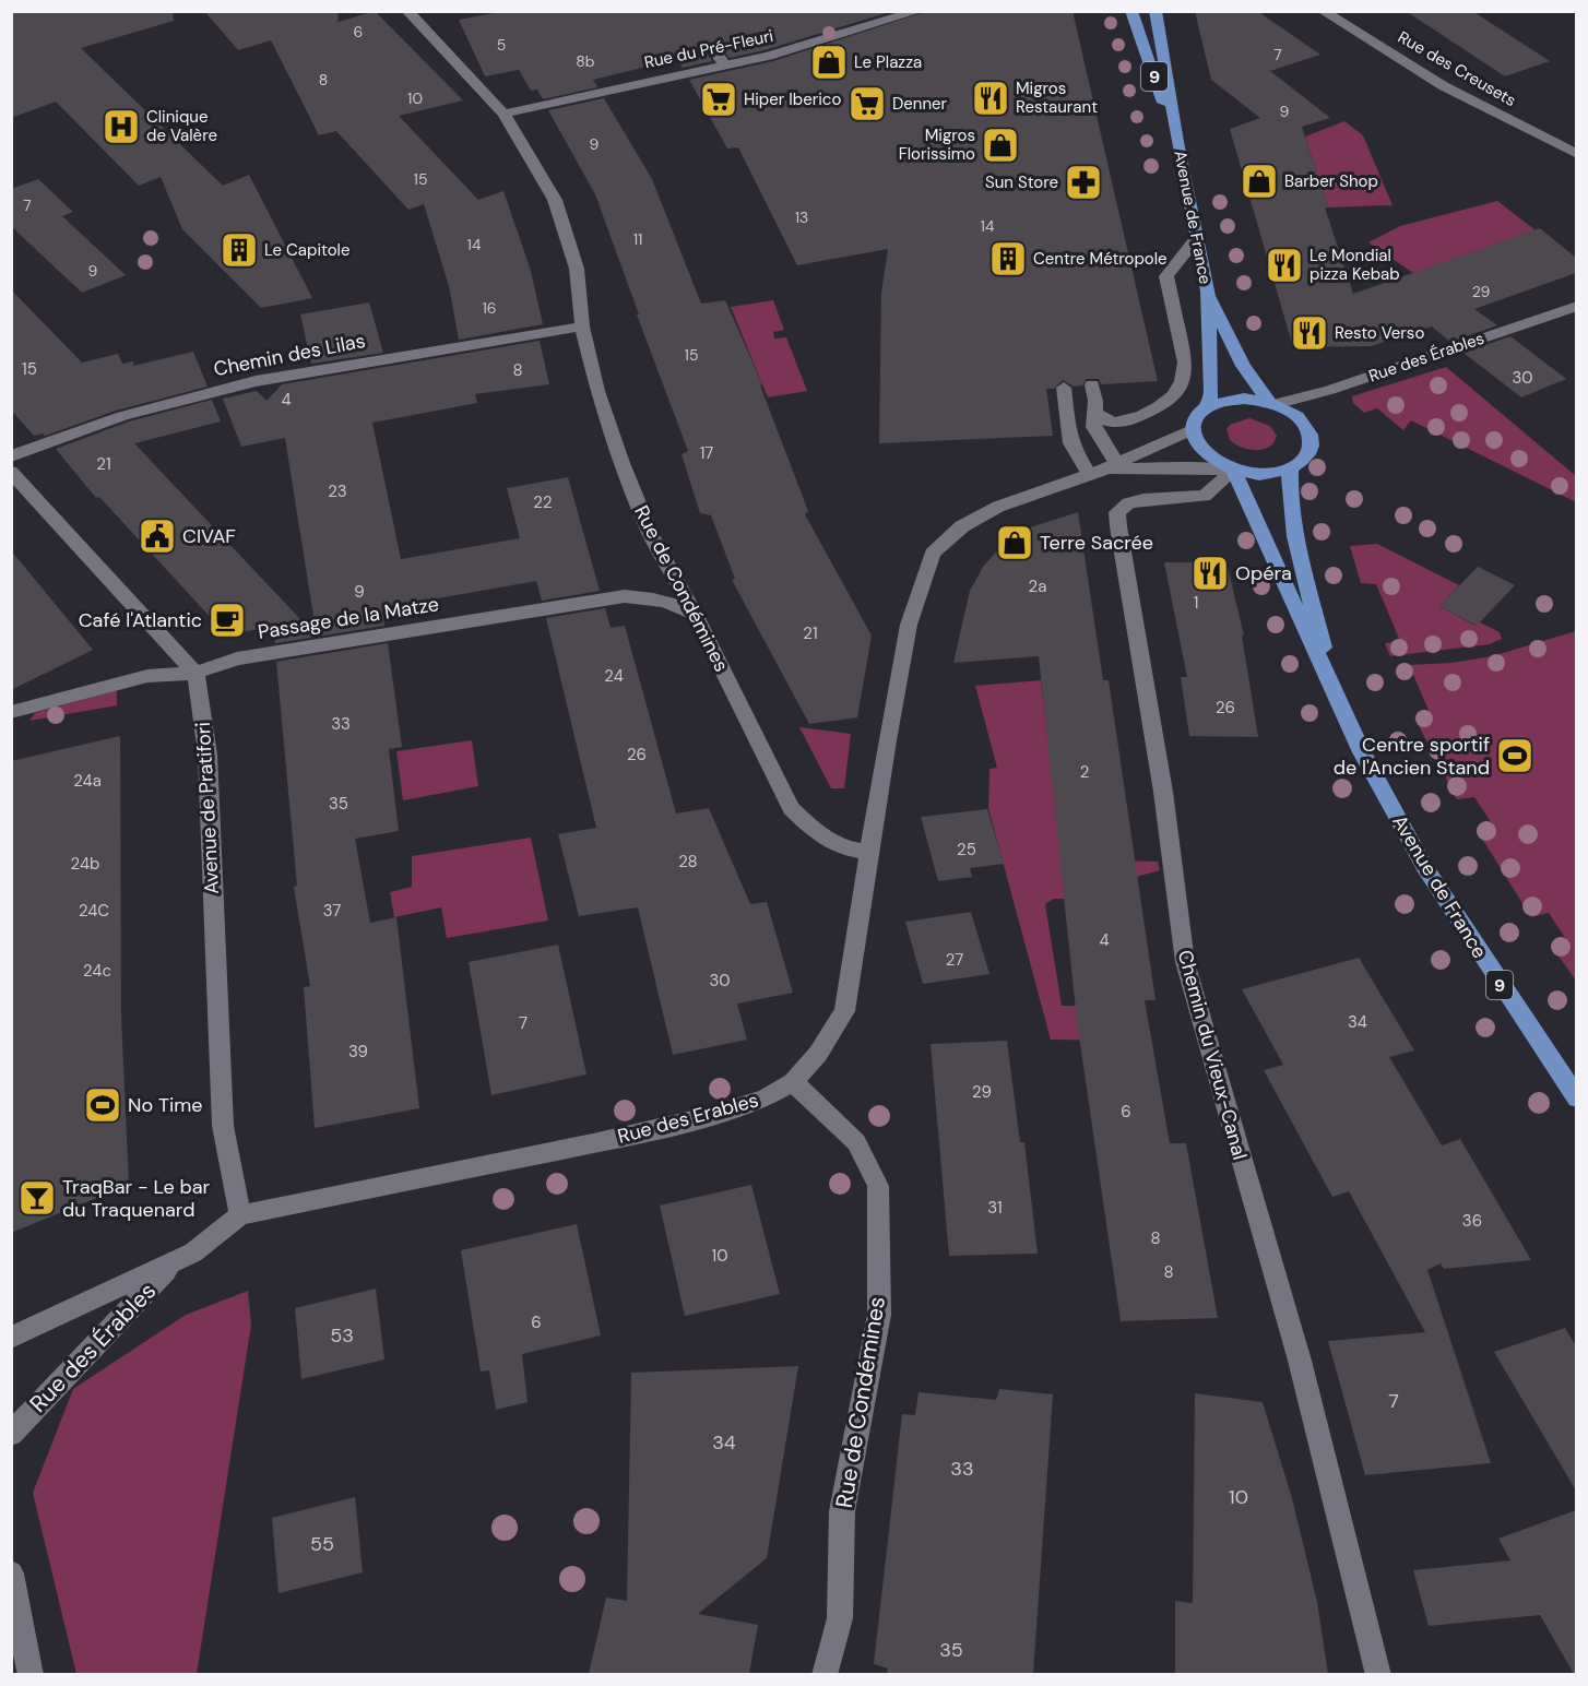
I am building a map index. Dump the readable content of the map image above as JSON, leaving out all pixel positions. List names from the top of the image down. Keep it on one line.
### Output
{"streets":{"main road":["9","Avenue de France"],"street":["Rue du Pré-Fleuri","Rue des Creusets","Chemin des Lilas","Rue des Érables","Rue de Condémines","Passage de la Matze","Avenue de Pratifori","Chemin du Vieux-Canal","Rue des Erables"]},"crossings":[["Rue du Pré-Fleuri","Rue de Condémines"],["Avenue de France","Rue des Érables"],["Avenue de France","Chemin du Vieux-Canal"],["Chemin des Lilas","Rue de Condémines"],["Rue des Érables","Avenue de Pratifori"],["Rue des Érables","Chemin du Vieux-Canal"],["Rue des Érables","Rue des Erables"],["Rue de Condémines","Passage de la Matze"],["Rue de Condémines","Rue des Erables"],["Passage de la Matze","Avenue de Pratifori"],["Avenue de Pratifori","Rue des Erables"]],"places":{"shop":["Le Plazza","Migros Florissimo","Barber Shop","Terre Sacrée"],"restaurant":["Migros Restaurant","Le Mondial pizza Kebab","Resto Verso","Opéra"],"supermarket":["Hiper Iberico","Denner"],"hospital":["Clinique de Valère"],"pharmacy":["Sun Store"],"building":["Le Capitole","Centre Métropole"],"public building":["CIVAF"],"cafe":["Café l'Atlantic"],"sports":["Centre sportif de l'Ancien Stand","No Time"],"bar":["TraqBar - Le bar du Traquenard"]},"house_numbers":["6","5","7","8b","8","10","9","9","15","7","13","14","11","14","9","29","16","15","15","8","30","4","17","21","23","22","2a","9","1","21","24","26","33","26","2","24a","35","25","28","24b","24C","37","4","27","24c","30","34","7","39","29","6","31","36","8","10","8","6","53","7","34","33","10","55","35"]}
